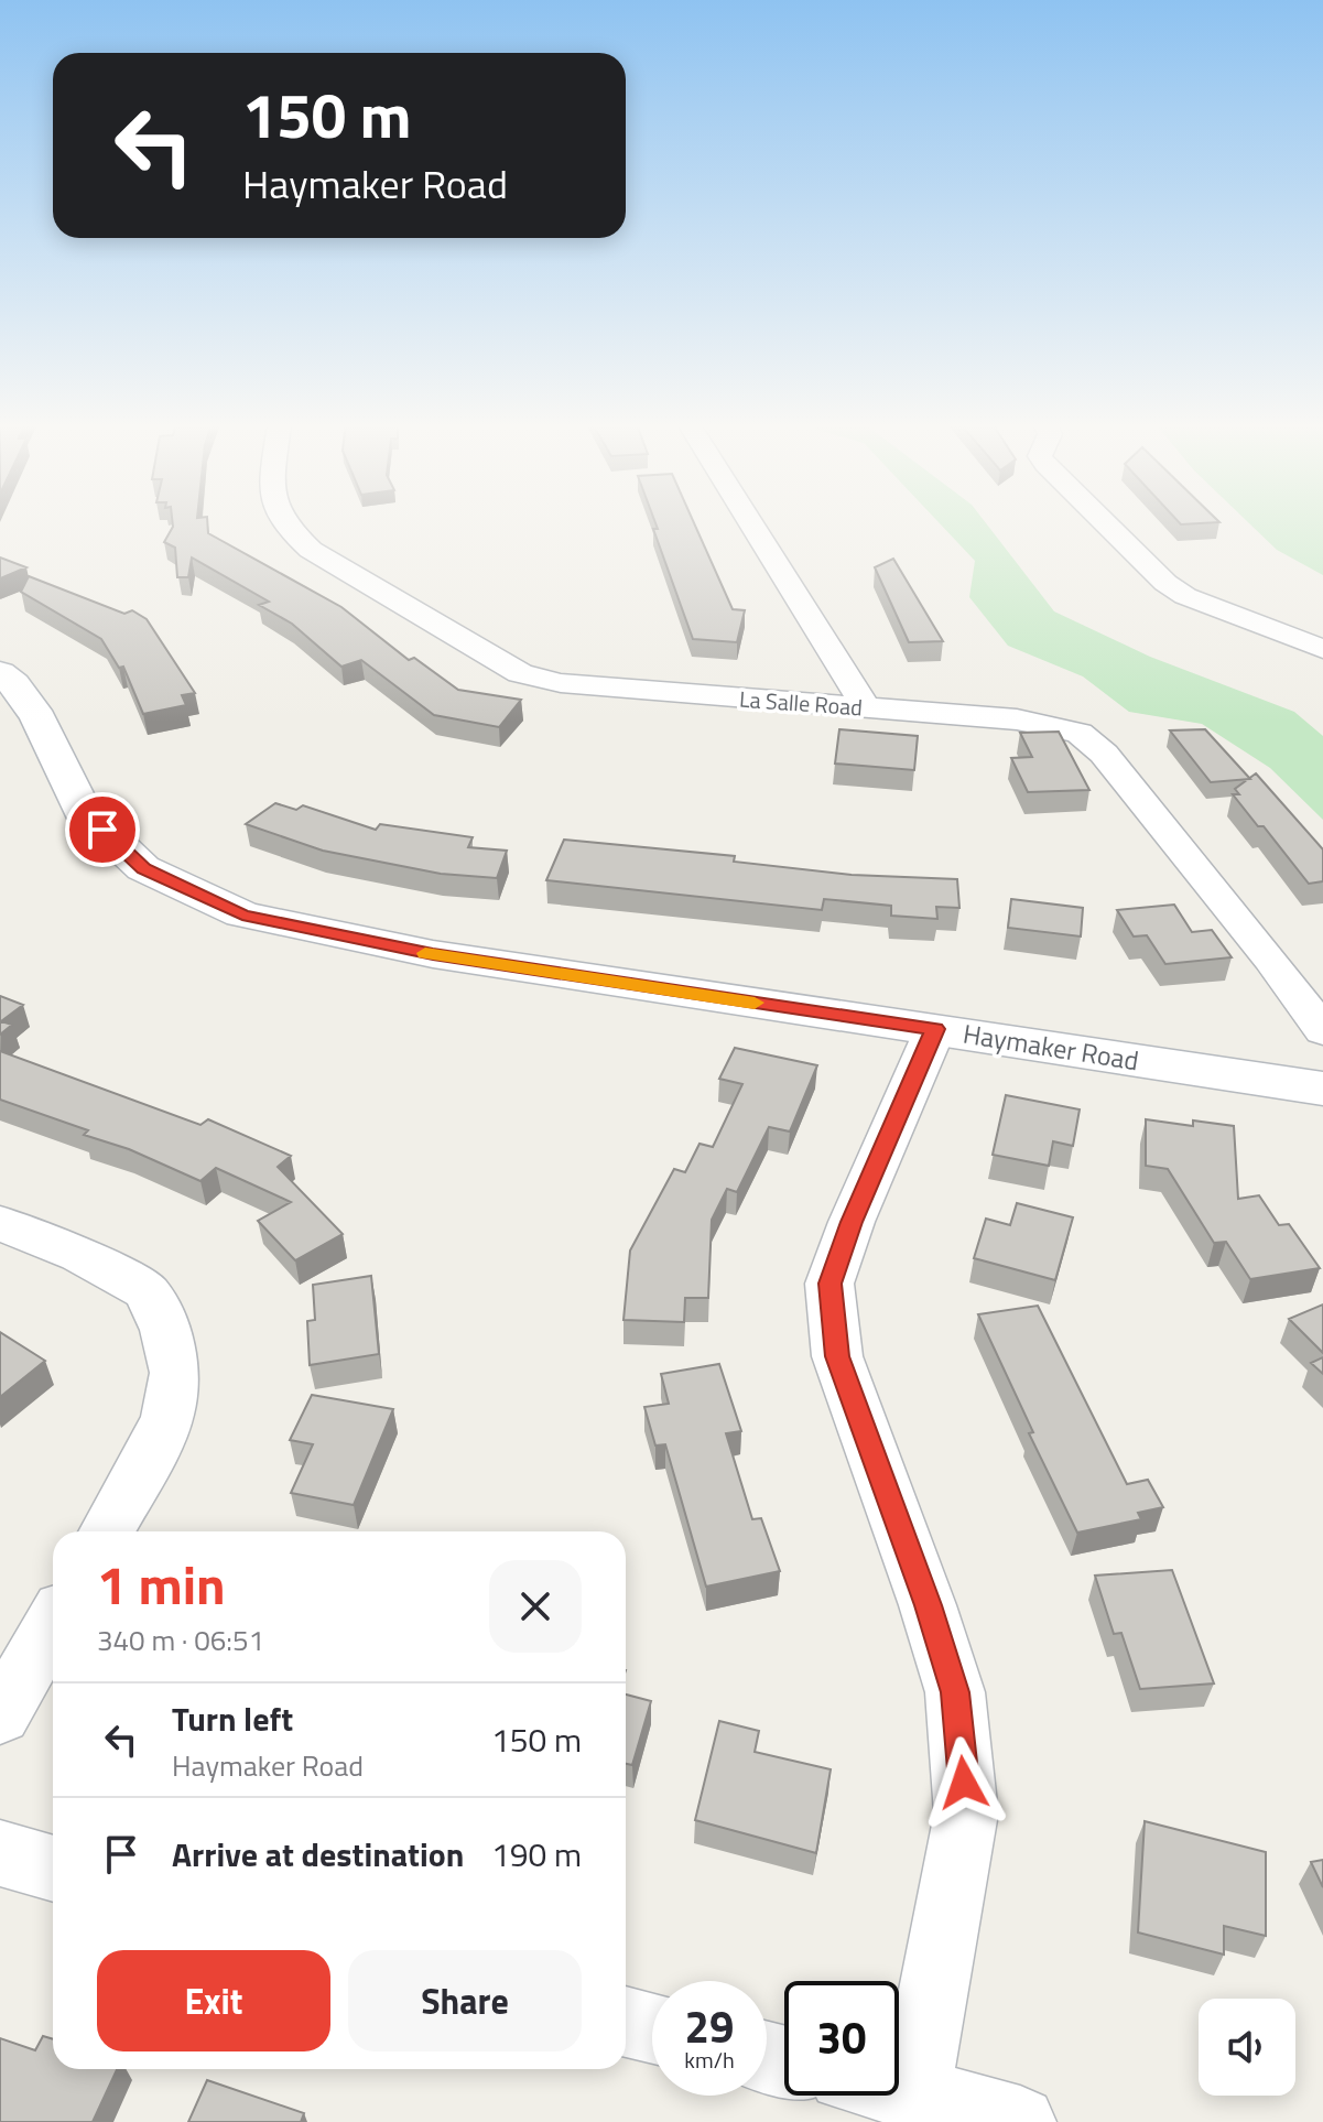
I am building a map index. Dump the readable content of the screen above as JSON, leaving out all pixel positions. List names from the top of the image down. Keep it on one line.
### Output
{"streets":{"main road":["Haymaker Road"],"street":["La Salle Road"]},"page":{"turn":["150 m","Haymaker Road"],"heading":["1 min","340 m · 06:51"],"list":[{"name":"Turn left","note":"Haymaker Road","value":"150 m"},{"name":"Arrive at destination","value":"190 m"}],"buttons":["Exit","Share"],"speed":"29 km/h","limit":"30"}}
